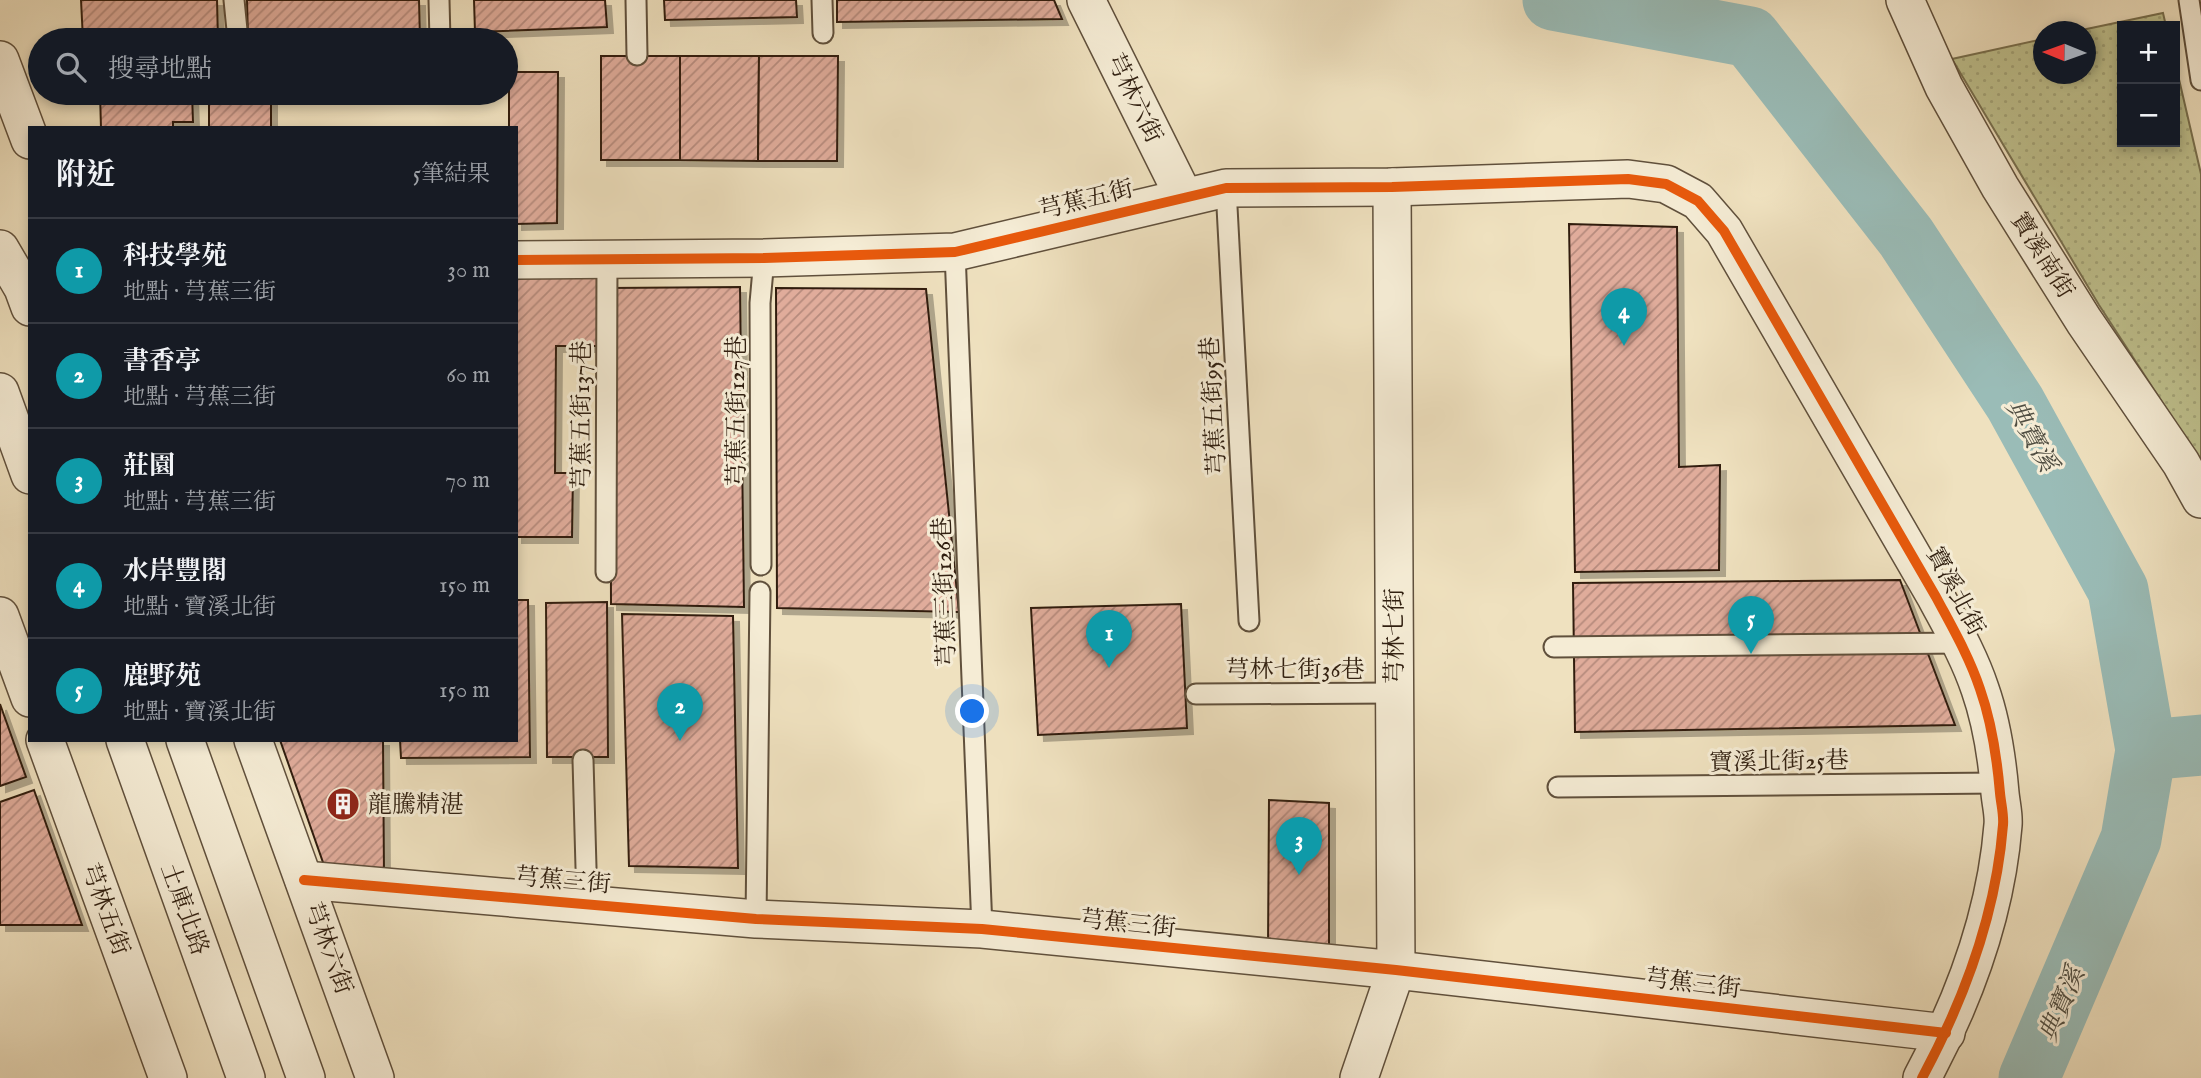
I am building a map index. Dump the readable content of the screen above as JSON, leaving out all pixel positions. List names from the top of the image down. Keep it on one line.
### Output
{"streets":{"street":["芎林六街","芎蕉五街","寶溪南街","寶溪北街","芎林七街","芎蕉三街","芎林五街","土庫北路"],"lane":["芎蕉五街95巷","芎蕉五街127巷","芎蕉五街137巷","芎蕉三街126巷","芎林七街36巷","寶溪北街25巷"]},"crossings":[["芎林六街","芎蕉五街"],["芎林六街","芎蕉三街"],["芎蕉五街","芎蕉五街95巷"],["芎蕉五街","芎蕉五街127巷"],["芎蕉五街","芎蕉五街137巷"],["芎蕉五街","寶溪北街"],["芎蕉五街","芎蕉三街126巷"],["芎蕉五街","芎林七街"],["寶溪北街","寶溪北街25巷"],["寶溪北街","芎蕉三街"],["芎蕉三街126巷","芎蕉三街"],["芎林七街","芎林七街36巷"],["芎林七街","芎蕉三街"]],"water":["典寶溪"],"places":{"building":["龍騰精湛"]},"north":"left","page":{"map_buttons":["+","−"],"search":"搜尋地點","heading":["附近","5筆結果"],"list":[{"mark":"1","name":"科技學苑","note":"地點 · 芎蕉三街","value":"30 m"},{"mark":"2","name":"書香亭","note":"地點 · 芎蕉三街","value":"60 m"},{"mark":"3","name":"莊園","note":"地點 · 芎蕉三街","value":"70 m"},{"mark":"4","name":"水岸豐閣","note":"地點 · 寶溪北街","value":"150 m"},{"mark":"5","name":"鹿野苑","note":"地點 · 寶溪北街","value":"150 m"}],"pins":["4","5","1","2","3"]}}
